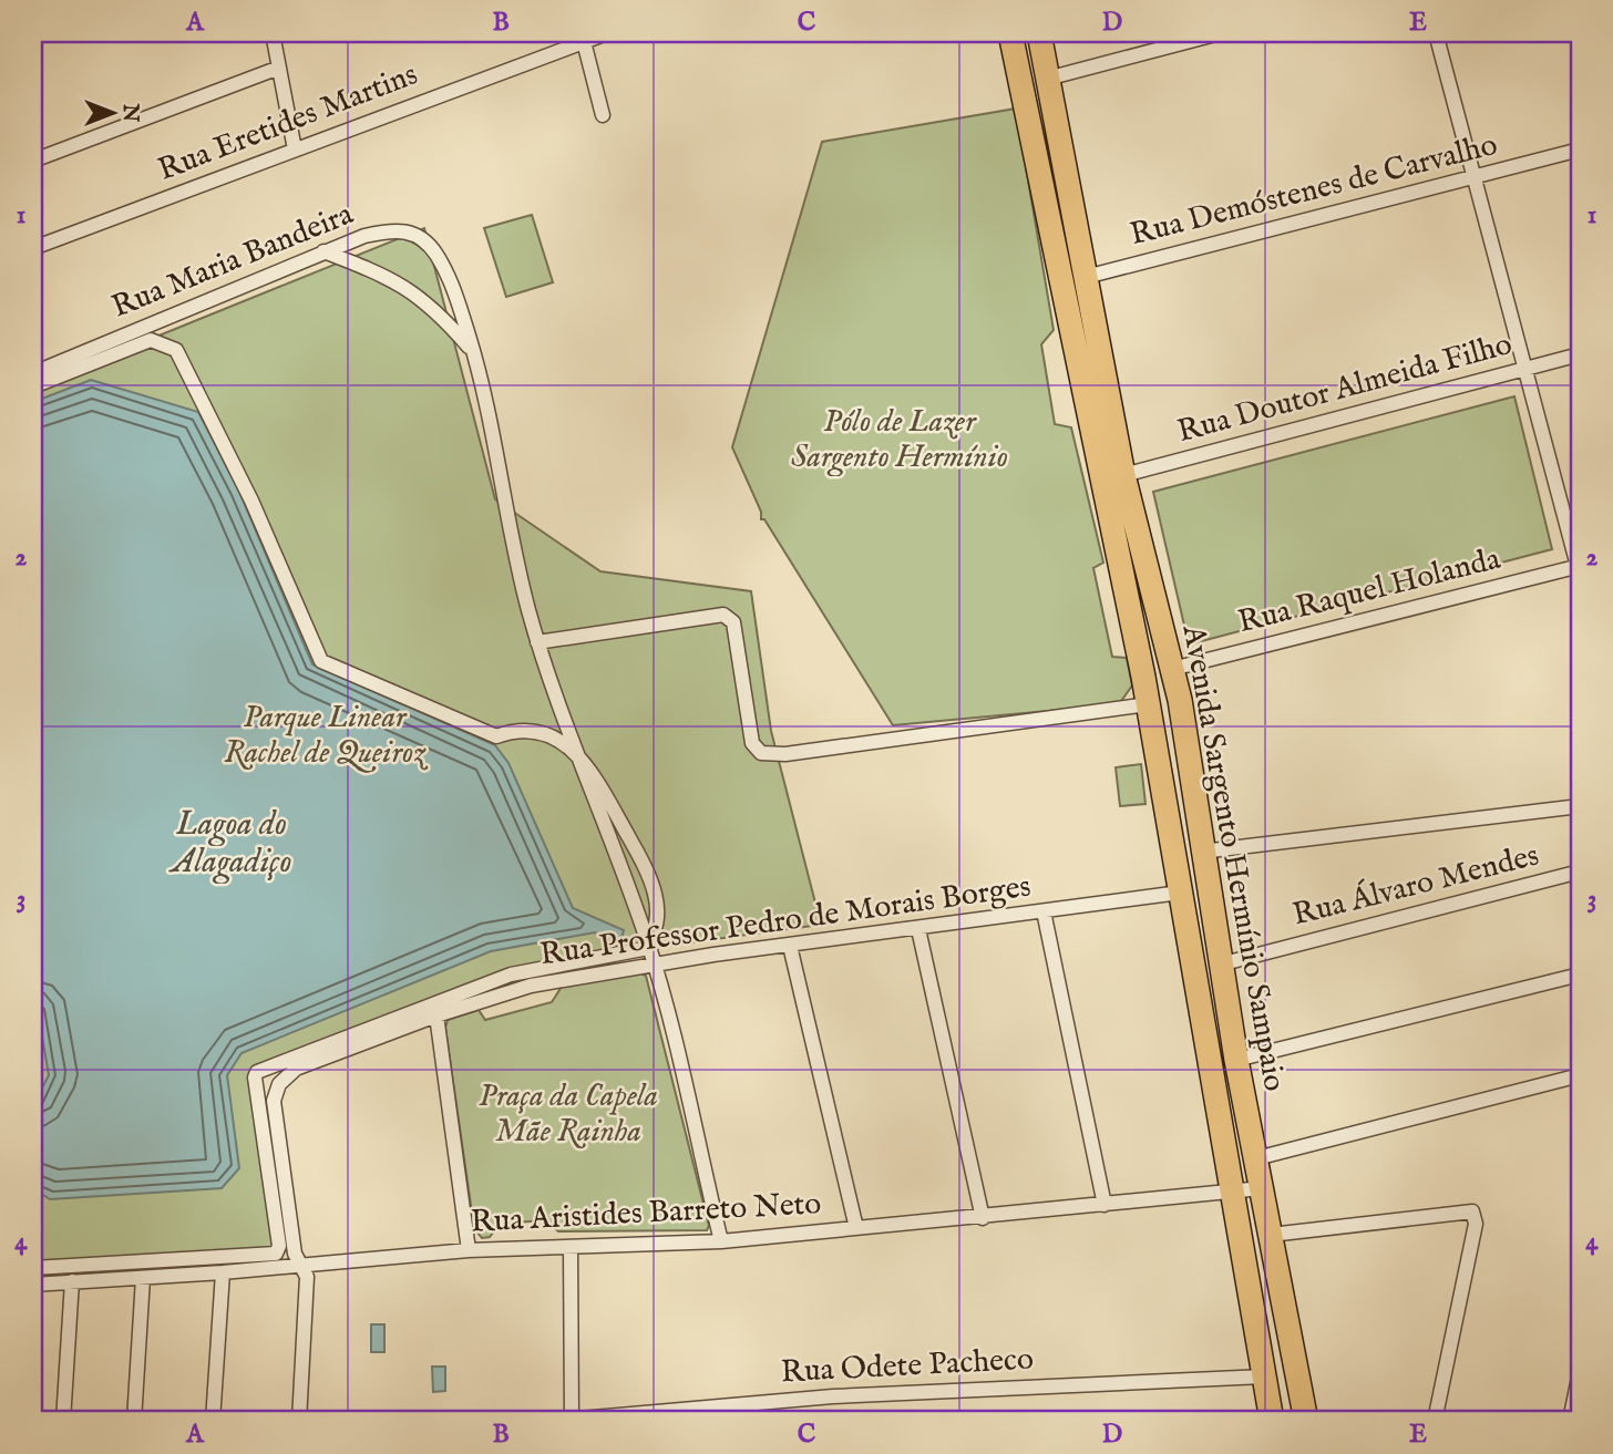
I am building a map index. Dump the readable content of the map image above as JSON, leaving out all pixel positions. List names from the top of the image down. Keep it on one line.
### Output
{"streets":{"main road":["Avenida Sargento Hermínio Sampaio"],"street":["Rua Eretides Martins","Rua Demóstenes de Carvalho","Rua Maria Bandeira","Rua Doutor Almeida Filho","Rua Raquel Holanda","Rua Álvaro Mendes","Rua Professor Pedro de Morais Borges","Rua Aristides Barreto Neto","Rua Odete Pacheco"]},"crossings":[["Rua Demóstenes de Carvalho","Avenida Sargento Hermínio Sampaio"],["Rua Maria Bandeira","Rua Professor Pedro de Morais Borges"],["Rua Maria Bandeira","Rua Aristides Barreto Neto"],["Rua Doutor Almeida Filho","Avenida Sargento Hermínio Sampaio"],["Rua Raquel Holanda","Avenida Sargento Hermínio Sampaio"],["Avenida Sargento Hermínio Sampaio","Rua Álvaro Mendes"],["Avenida Sargento Hermínio Sampaio","Rua Professor Pedro de Morais Borges"],["Avenida Sargento Hermínio Sampaio","Rua Aristides Barreto Neto"],["Avenida Sargento Hermínio Sampaio","Rua Odete Pacheco"],["Rua Professor Pedro de Morais Borges","Rua Aristides Barreto Neto"]],"water":["Lagoa do Alagadiço"],"parks":["Pólo de Lazer Sargento Hermínio","Parque Linear Rachel de Queiroz","Praça da Capela Mãe Rainha"],"north":"right","grid":{"columns":["A","B","C","D","E"],"rows":["1","2","3","4"]}}
